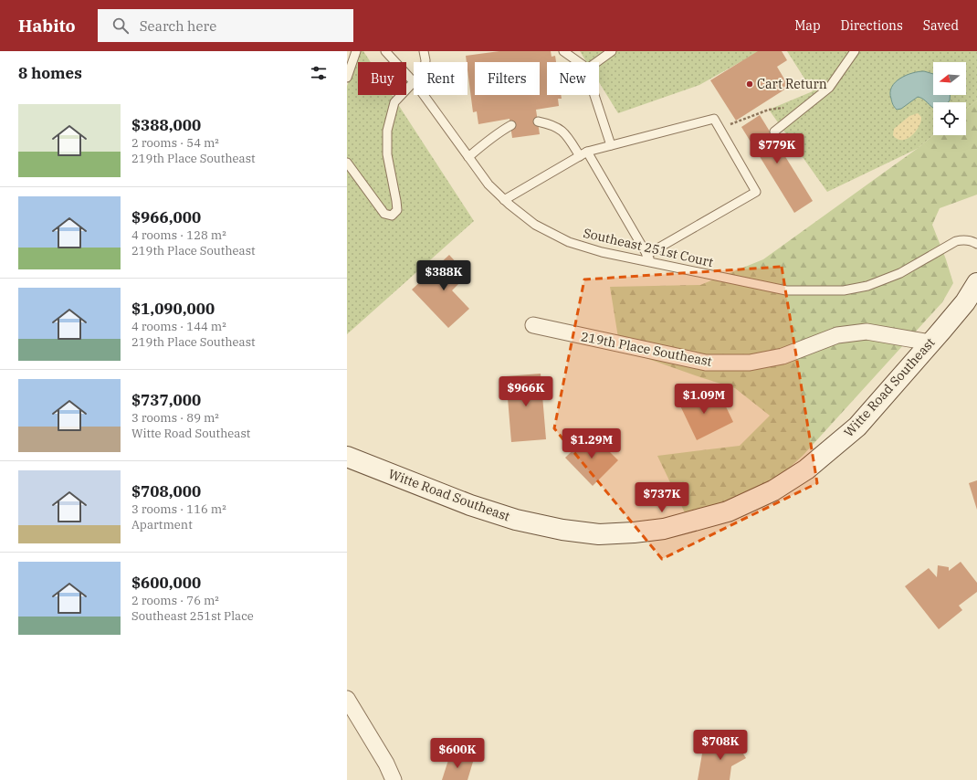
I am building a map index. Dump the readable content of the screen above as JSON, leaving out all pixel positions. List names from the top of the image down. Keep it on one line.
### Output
{"streets":{"street":["219th Place Southeast","Witte Road Southeast"],"lane":["Southeast 251st Court"]},"crossings":[["219th Place Southeast","Witte Road Southeast"]],"places":["Cart Return"],"north":"left","page":{"header":"Habito","search":"Search here","nav":["Map","Directions","Saved"],"heading":"8 homes","chip":["Buy","Rent","Filters","New"],"list":[{"name":"$388,000","note":"2 rooms · 54 m² · 219th Place Southeast"},{"name":"$966,000","note":"4 rooms · 128 m² · 219th Place Southeast"},{"name":"$1,090,000","note":"4 rooms · 144 m² · 219th Place Southeast"},{"name":"$737,000","note":"3 rooms · 89 m² · Witte Road Southeast"},{"name":"$708,000","note":"3 rooms · 116 m² · Apartment"},{"name":"$600,000","note":"2 rooms · 76 m² · Southeast 251st Place"}],"price":["$779K","$388K","$966K","$1.09M","$1.29M","$737K","$708K","$600K"]}}
